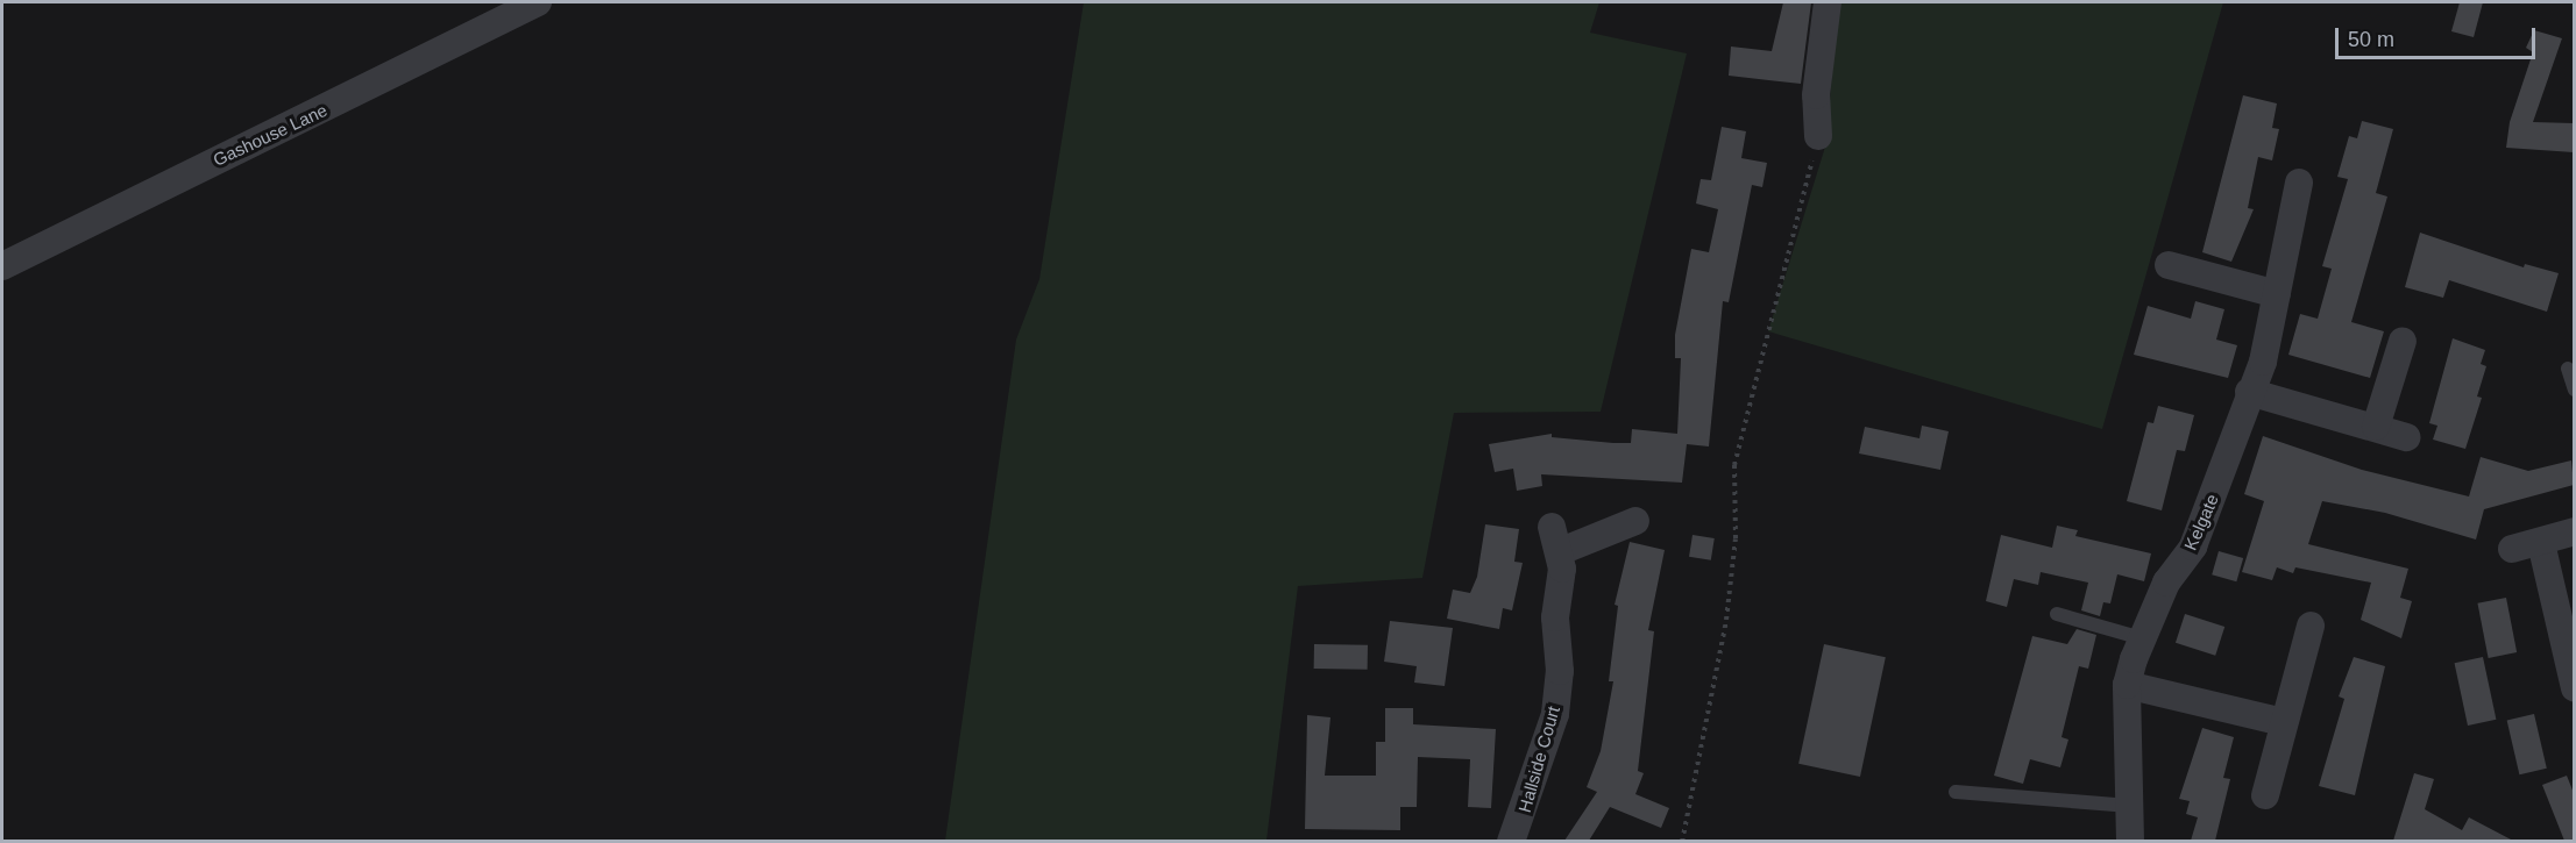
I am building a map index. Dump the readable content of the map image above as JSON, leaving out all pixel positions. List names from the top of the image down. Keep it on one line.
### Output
{"streets":{"street":["Gashouse Lane","Kelgate","Hallside Court"]},"scale_bar":"50 m"}
